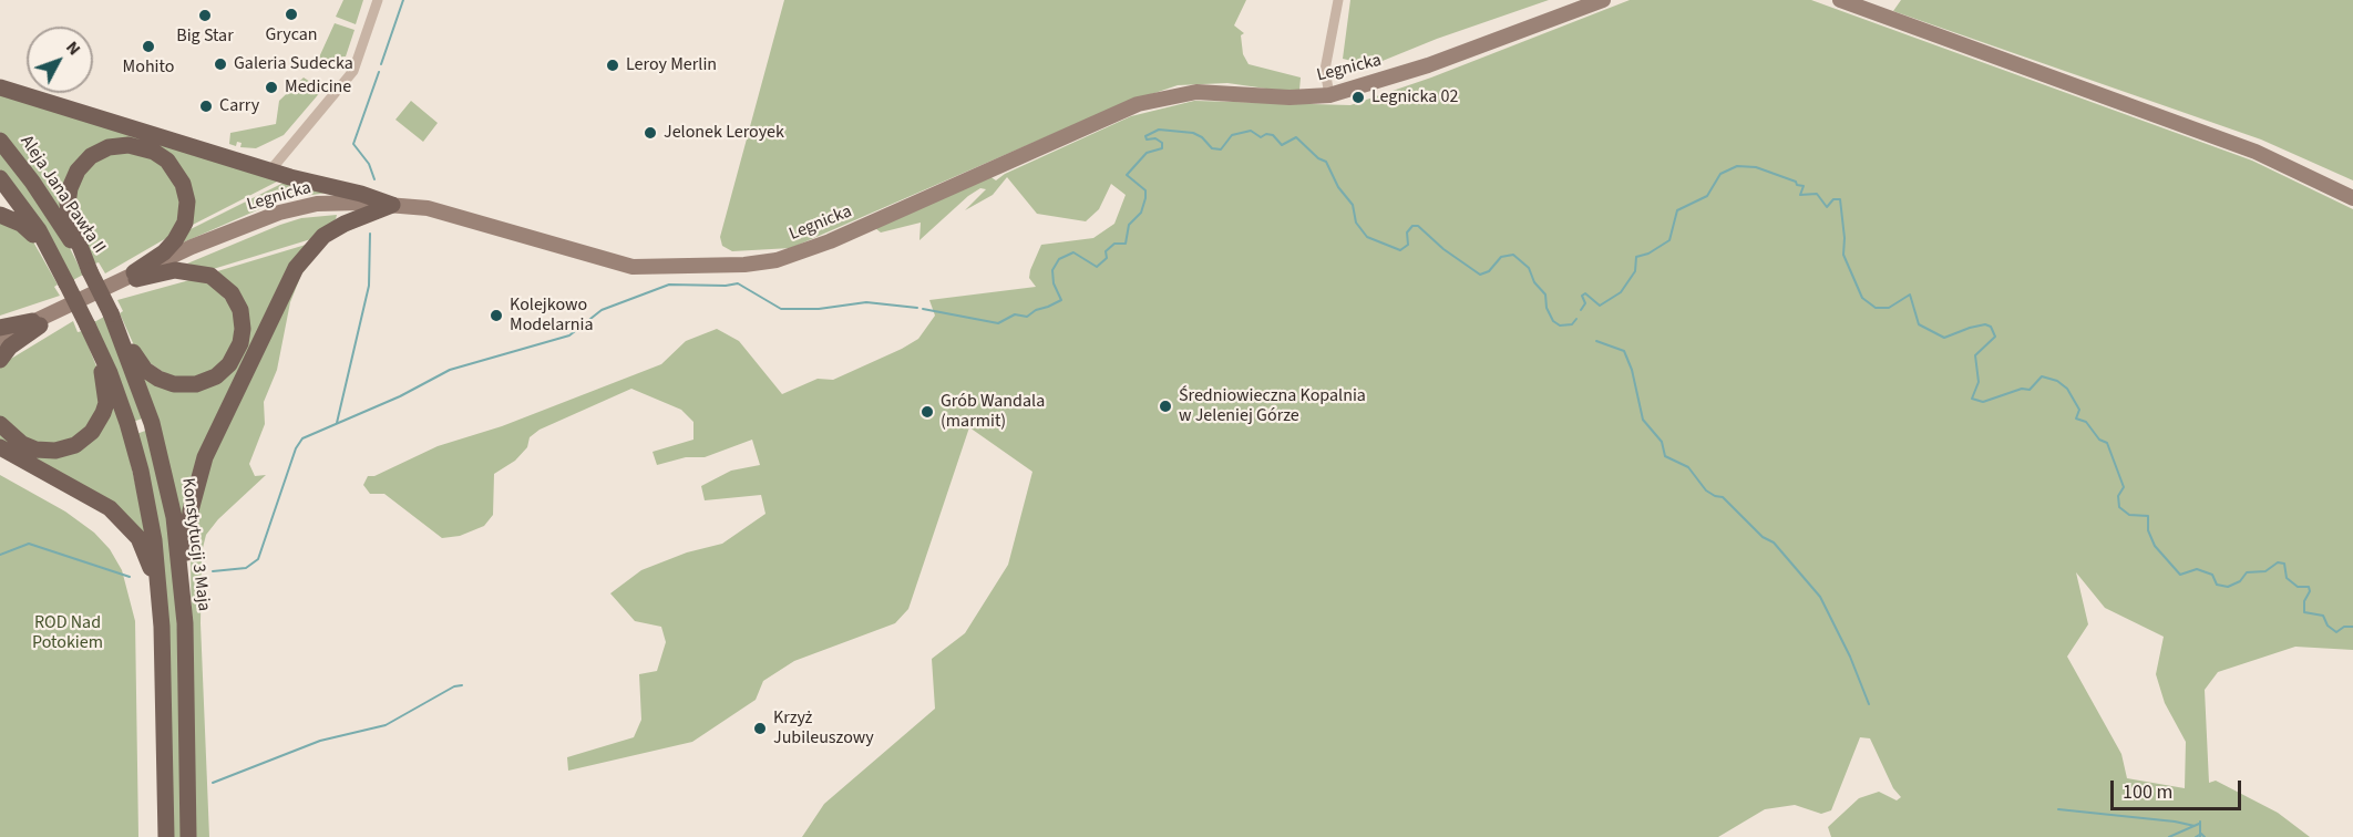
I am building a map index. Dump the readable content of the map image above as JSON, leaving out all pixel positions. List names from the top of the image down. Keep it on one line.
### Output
{"streets":{"main road":["Legnicka","Aleja Jana Pawła II","Konstytucji 3 Maja"]},"crossings":[["Aleja Jana Pawła II","Konstytucji 3 Maja"]],"parks":["ROD Nad Potokiem"],"places":["Grycan","Big Star","Mohito","Galeria Sudecka","Leroy Merlin","Medicine","Legnicka 02","Carry","Jelonek Leroyek","Kolejkowo Modelarnia","Średniowieczna Kopalnia w Jeleniej Górze","Grób Wandala (marmit)","Krzyż Jubileuszowy"],"scale_bar":"100 m","north":"top right"}
